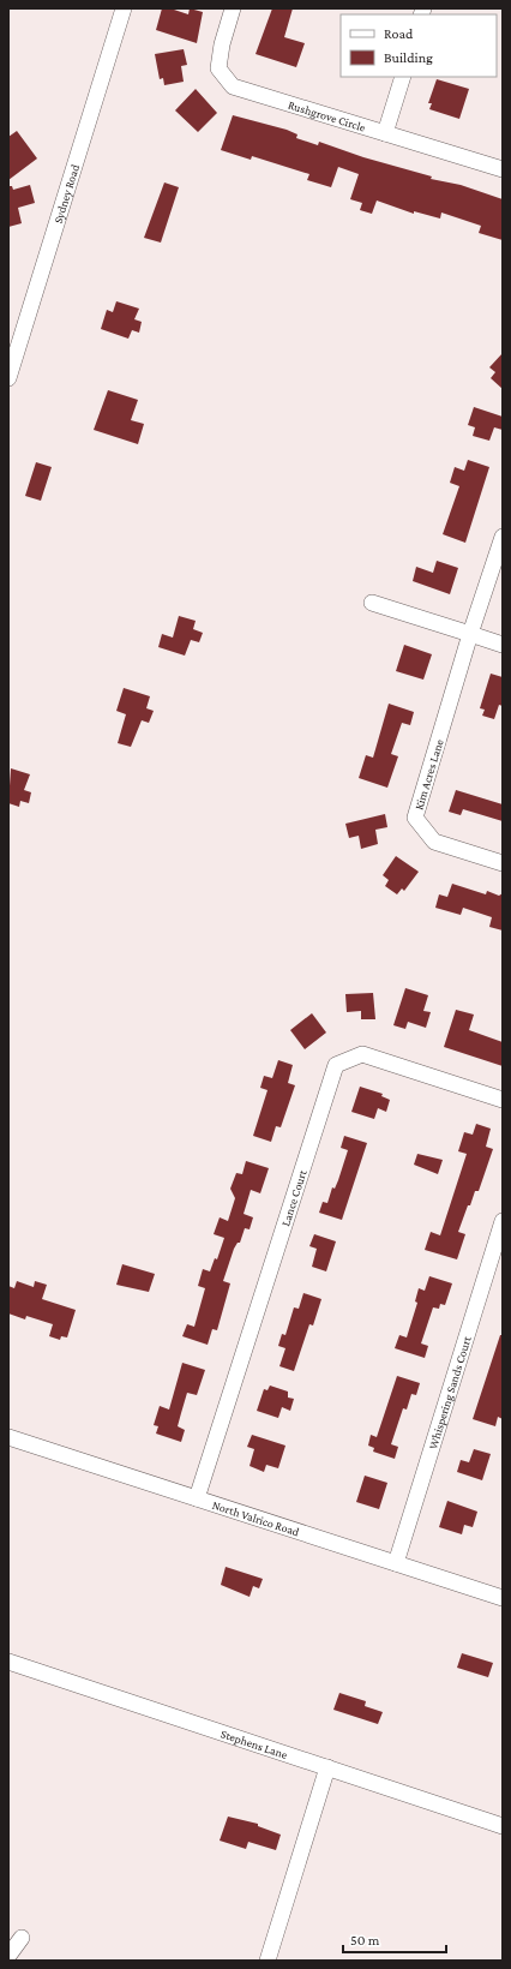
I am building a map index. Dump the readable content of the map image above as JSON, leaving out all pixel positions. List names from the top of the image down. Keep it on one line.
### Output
{"streets":{"street":["Rushgrove Circle","Sydney Road","Kim Acres Lane","Lance Court","Whispering Sands Court","North Valrico Road","Stephens Lane"]},"crossings":[["Lance Court","North Valrico Road"],["Whispering Sands Court","North Valrico Road"]],"legend":["Road","Building"],"scale_bar":"50 m"}
